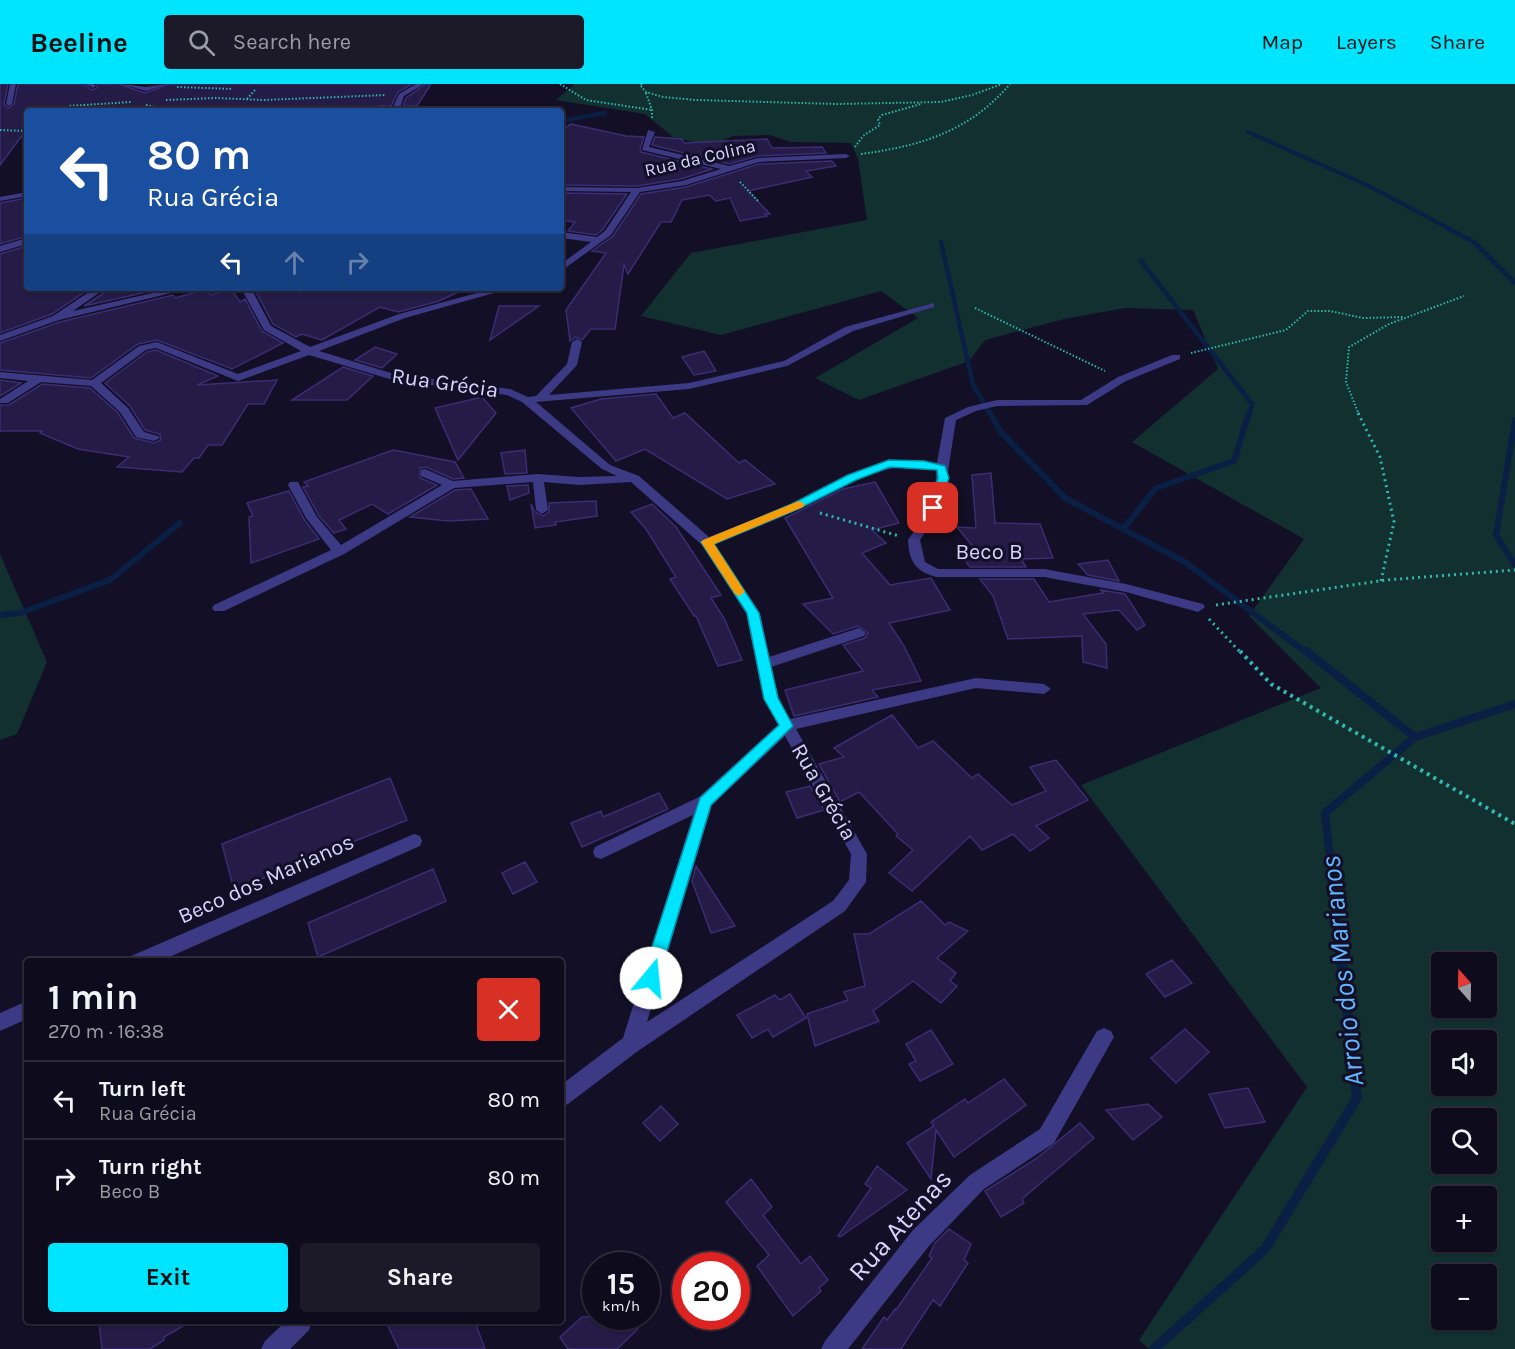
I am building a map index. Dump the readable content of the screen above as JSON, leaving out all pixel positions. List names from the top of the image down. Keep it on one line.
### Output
{"streets":{"street":["Rua da Colina","Rua Grécia","Beco B","Beco dos Marianos","Rua Atenas"]},"water":["Arroio dos Marianos"],"north":"top","page":{"header":"Beeline","search":"Search here","nav":["Map","Layers","Share"],"turn":["80 m","Rua Grécia"],"map_buttons":["+","−"],"heading":["1 min","270 m · 16:38"],"list":[{"name":"Turn left","note":"Rua Grécia","value":"80 m"},{"name":"Turn right","note":"Beco B","value":"80 m"}],"buttons":["Exit","Share"],"speed":"15 km/h","limit":"20"}}
